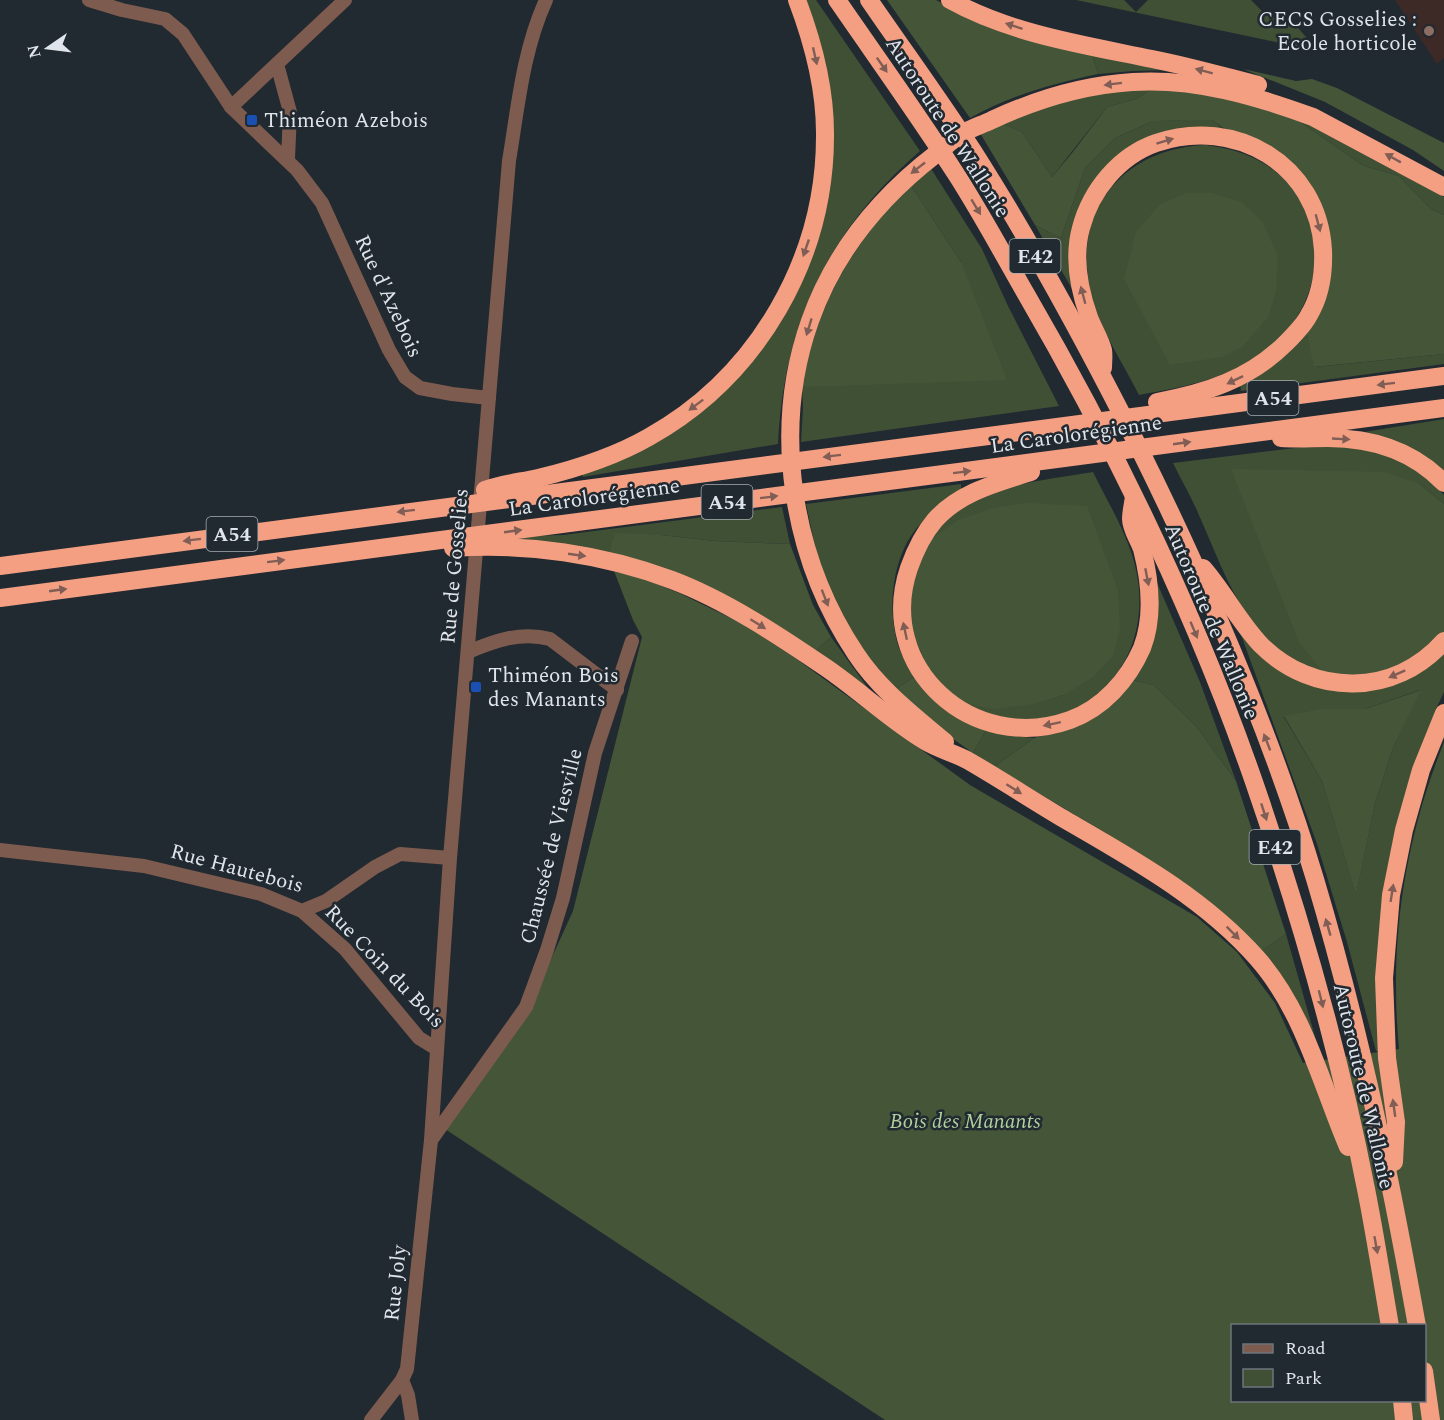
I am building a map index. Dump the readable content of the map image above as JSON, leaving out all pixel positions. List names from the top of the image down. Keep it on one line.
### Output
{"streets":{"highway":["Autoroute de Wallonie","E42","A54","La Carolorégienne"],"street":["Rue d'Azebois","Rue de Gosselies","Chaussée de Viesville","Rue Hautebois","Rue Coin du Bois","Rue Joly"]},"crossings":[["Rue d'Azebois","Rue de Gosselies"],["Rue de Gosselies","Chaussée de Viesville"],["Rue de Gosselies","Rue Hautebois"],["Rue de Gosselies","Rue Coin du Bois"],["Rue de Gosselies","Rue Joly"],["Chaussée de Viesville","Rue Joly"],["Rue Hautebois","Rue Coin du Bois"]],"parks":["Bois des Manants"],"places":{"other":["CECS Gosselies : Ecole horticole"],"transit":["Thiméon Azebois","Thiméon Bois des Manants"]},"legend":["Road","Park"],"north":"left"}
